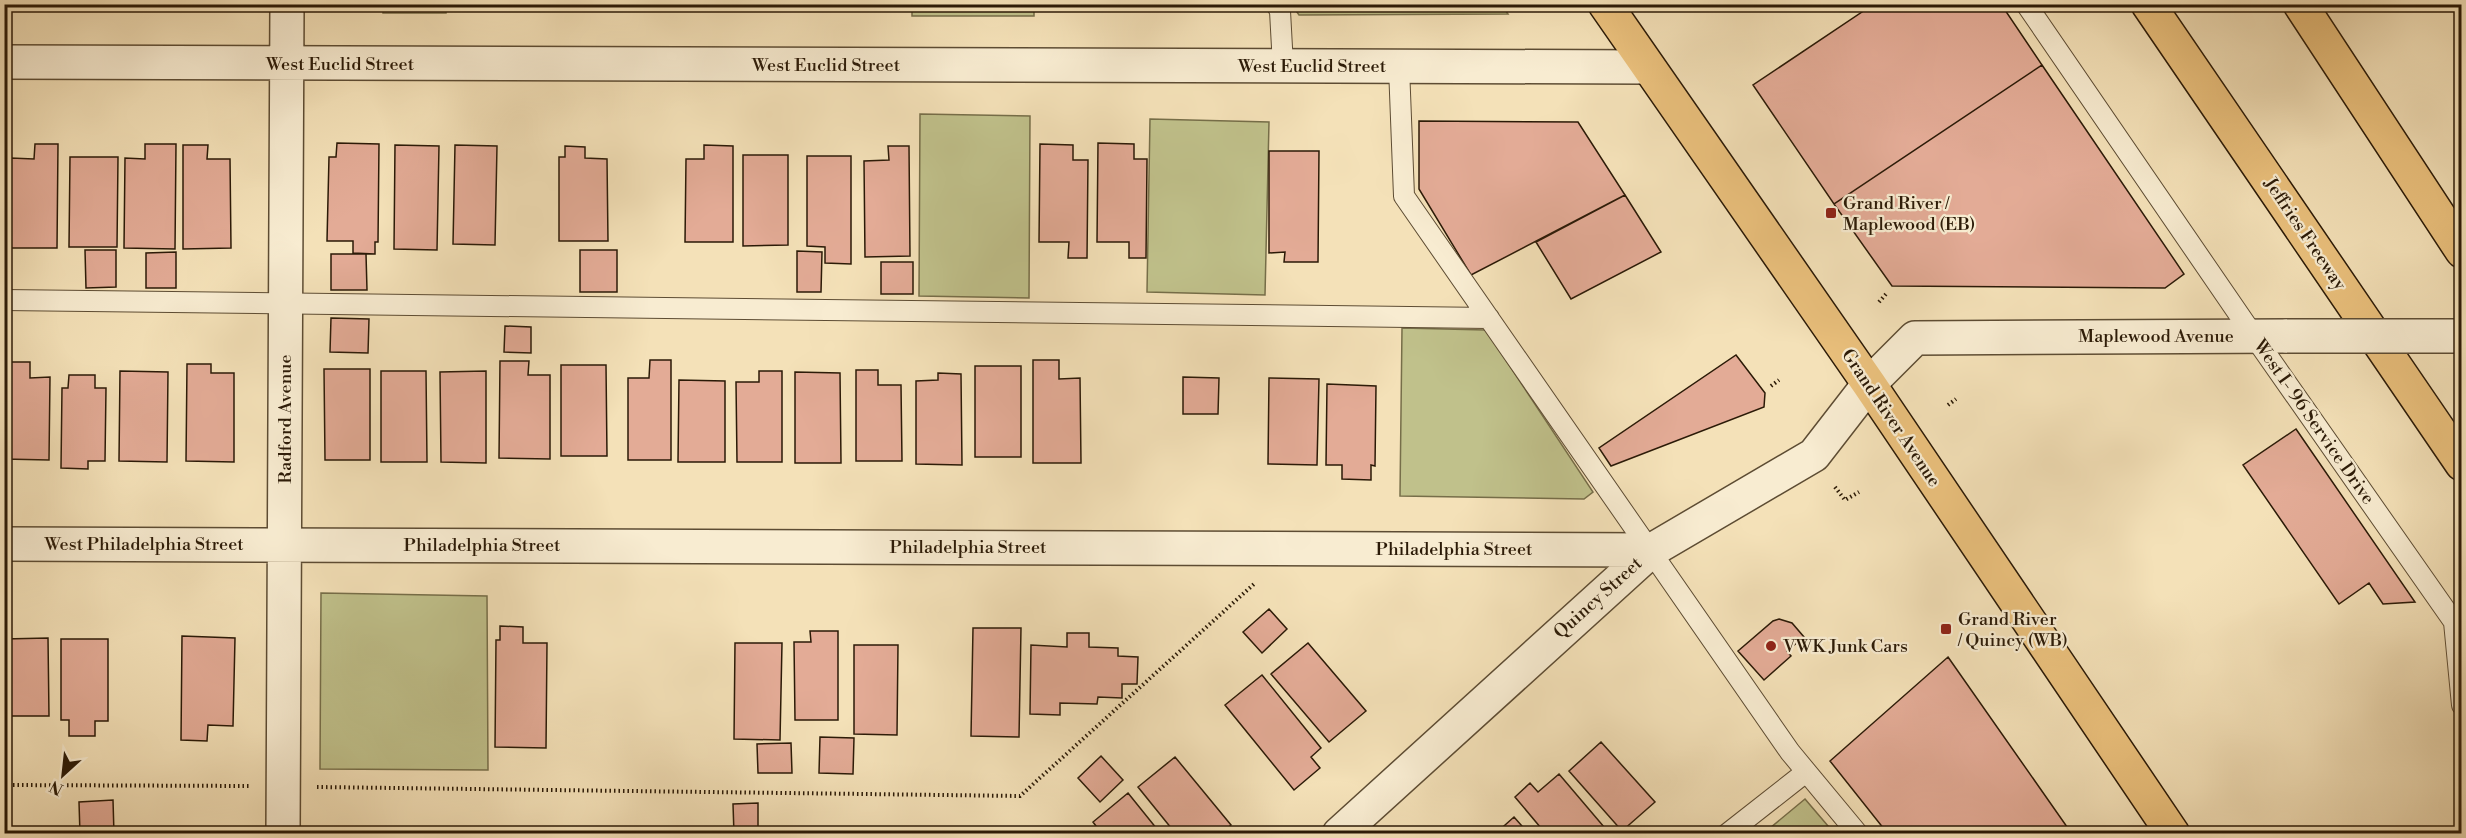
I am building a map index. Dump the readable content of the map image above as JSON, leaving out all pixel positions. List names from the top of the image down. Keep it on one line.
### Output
{"streets":{"main road":["Jeffries Freeway","Grand River Avenue"],"street":["West Euclid Street","Maplewood Avenue","Radford Avenue","West Philadelphia Street","Philadelphia Street","Quincy Street"],"lane":["West I- 96 Service Drive"]},"crossings":[["West Euclid Street","Grand River Avenue"],["West Euclid Street","Radford Avenue"],["Maplewood Avenue","Grand River Avenue"],["Maplewood Avenue","West I- 96 Service Drive"],["Maplewood Avenue","Quincy Street"],["Grand River Avenue","Quincy Street"],["Radford Avenue","West Philadelphia Street"],["Radford Avenue","Philadelphia Street"],["West Philadelphia Street","Philadelphia Street"],["Philadelphia Street","Quincy Street"]],"places":{"transit":["Grand River / Maplewood (EB)","Grand River / Quincy (WB)"],"other":["VWK Junk Cars"]},"north":"bottom left"}
